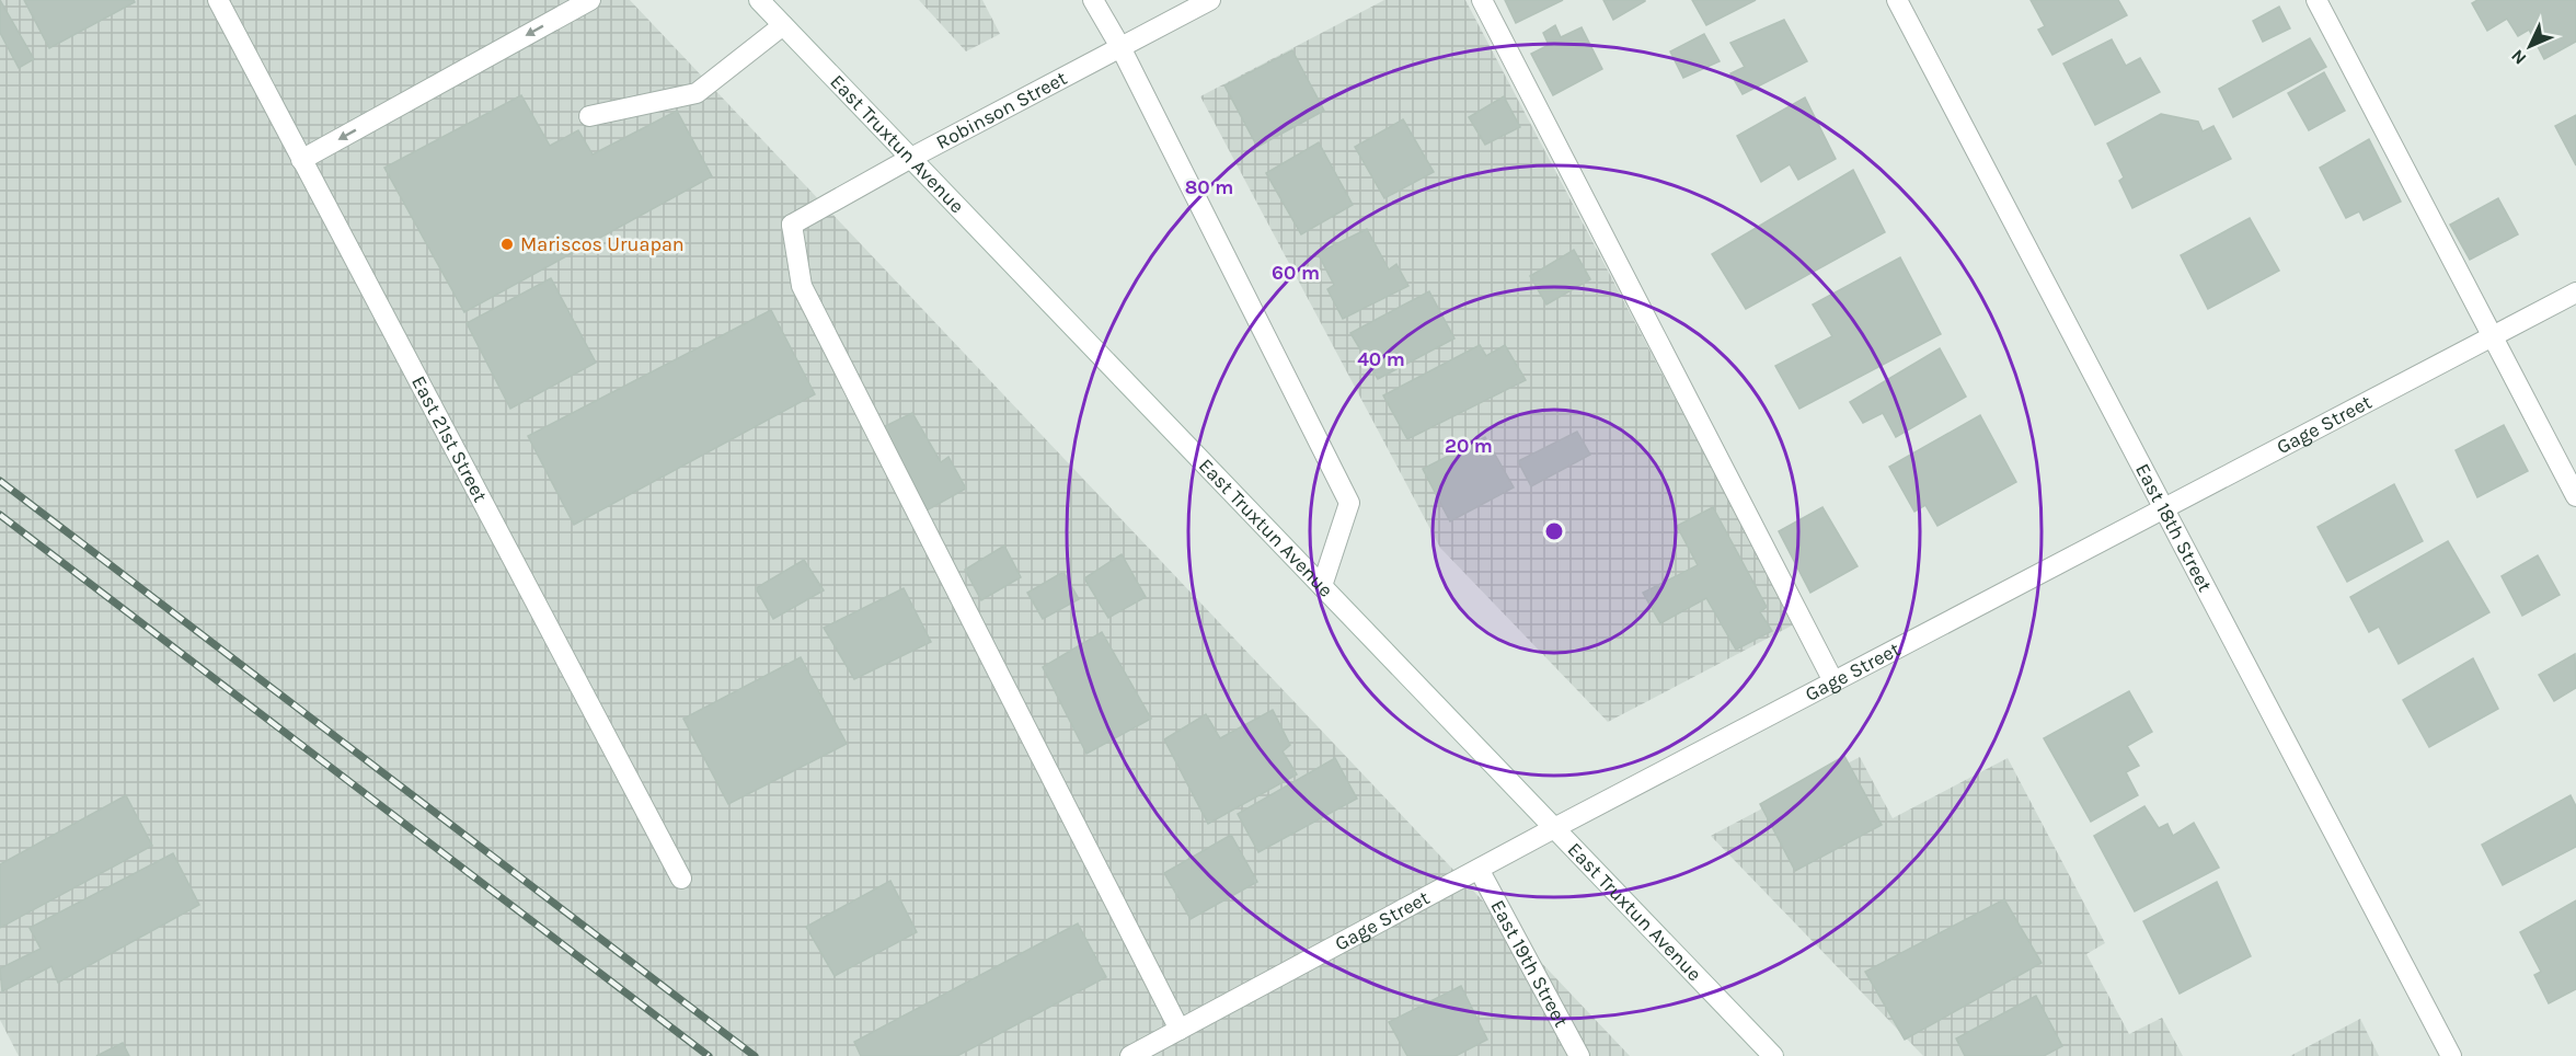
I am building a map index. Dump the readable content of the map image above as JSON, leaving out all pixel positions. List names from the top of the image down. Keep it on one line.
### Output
{"streets":{"street":["Robinson Street","East Truxtun Avenue","Gage Street","East 21st Street","East 18th Street","East 19th Street"]},"crossings":[["Robinson Street","East Truxtun Avenue"],["Robinson Street","Gage Street"],["East Truxtun Avenue","Gage Street"],["Gage Street","East 18th Street"],["Gage Street","East 19th Street"]],"places":["Mariscos Uruapan"],"north":"bottom left","rings":["80 m","60 m","40 m","20 m"]}
